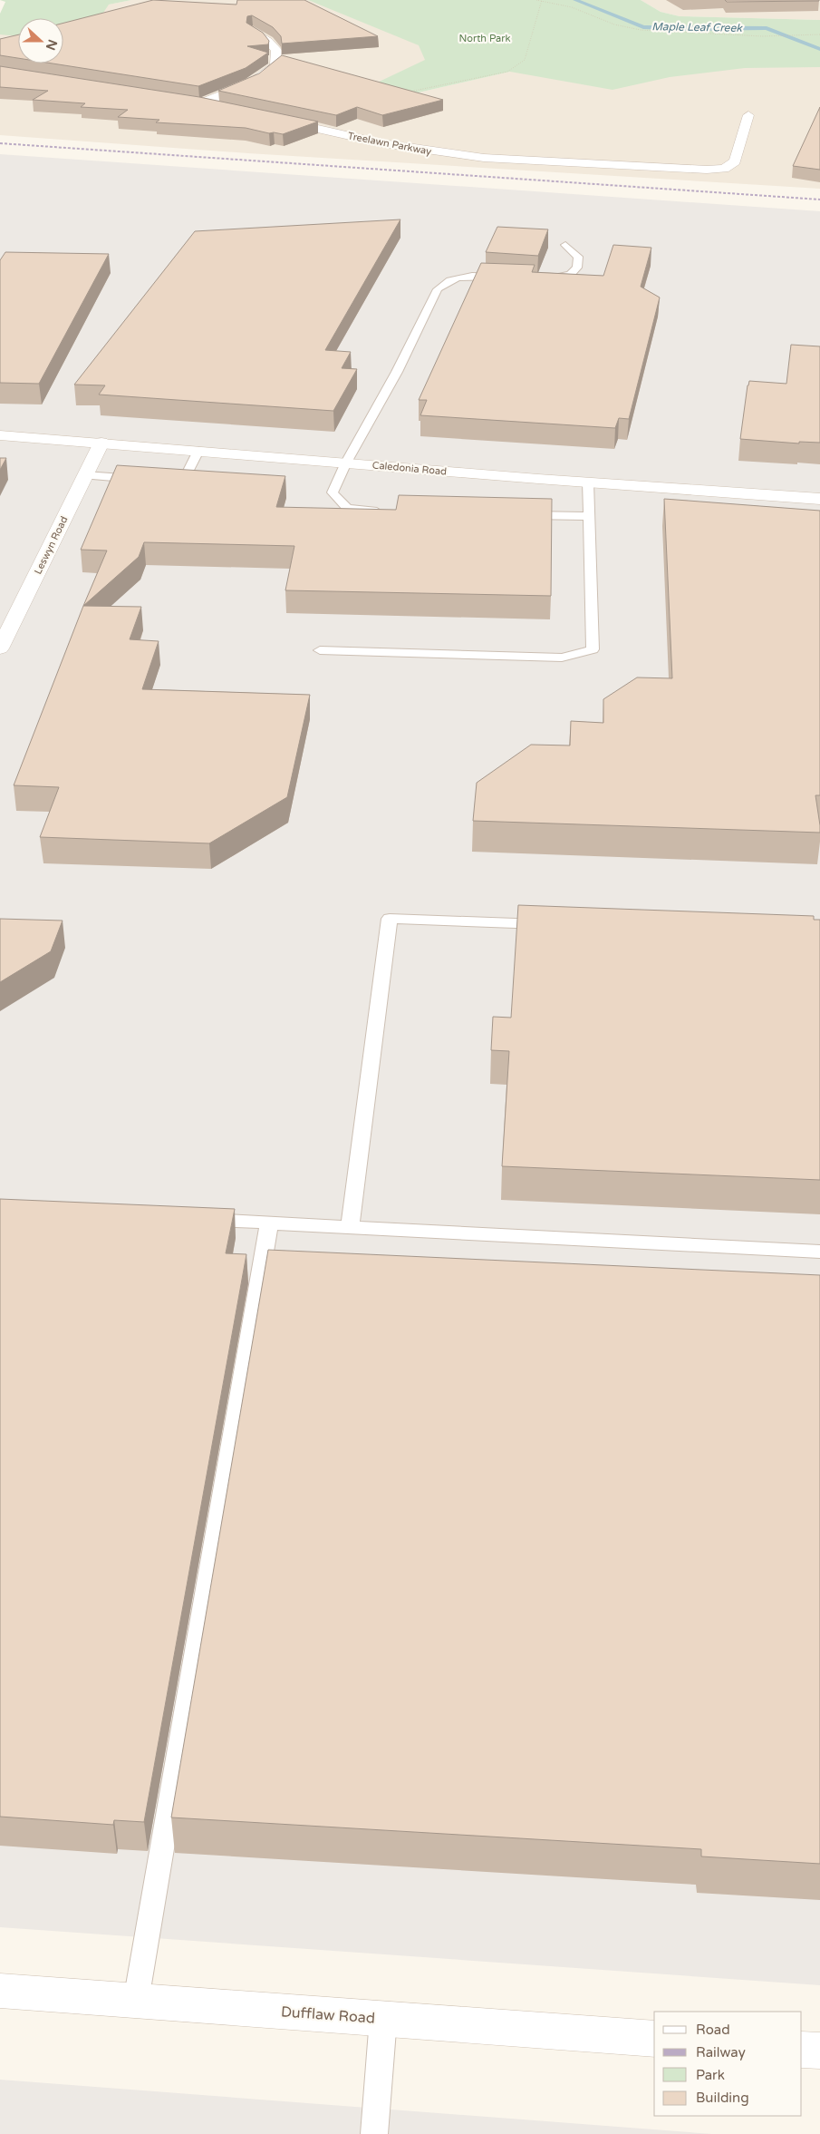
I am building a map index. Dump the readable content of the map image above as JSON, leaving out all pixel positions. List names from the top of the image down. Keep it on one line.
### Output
{"streets":{"street":["Treelawn Parkway","Caledonia Road","Leswyn Road","Dufflaw Road"]},"crossings":[["Caledonia Road","Leswyn Road"]],"water":["Maple Leaf Creek"],"parks":["North Park"],"legend":["Road","Railway","Park","Building"],"north":"right"}
